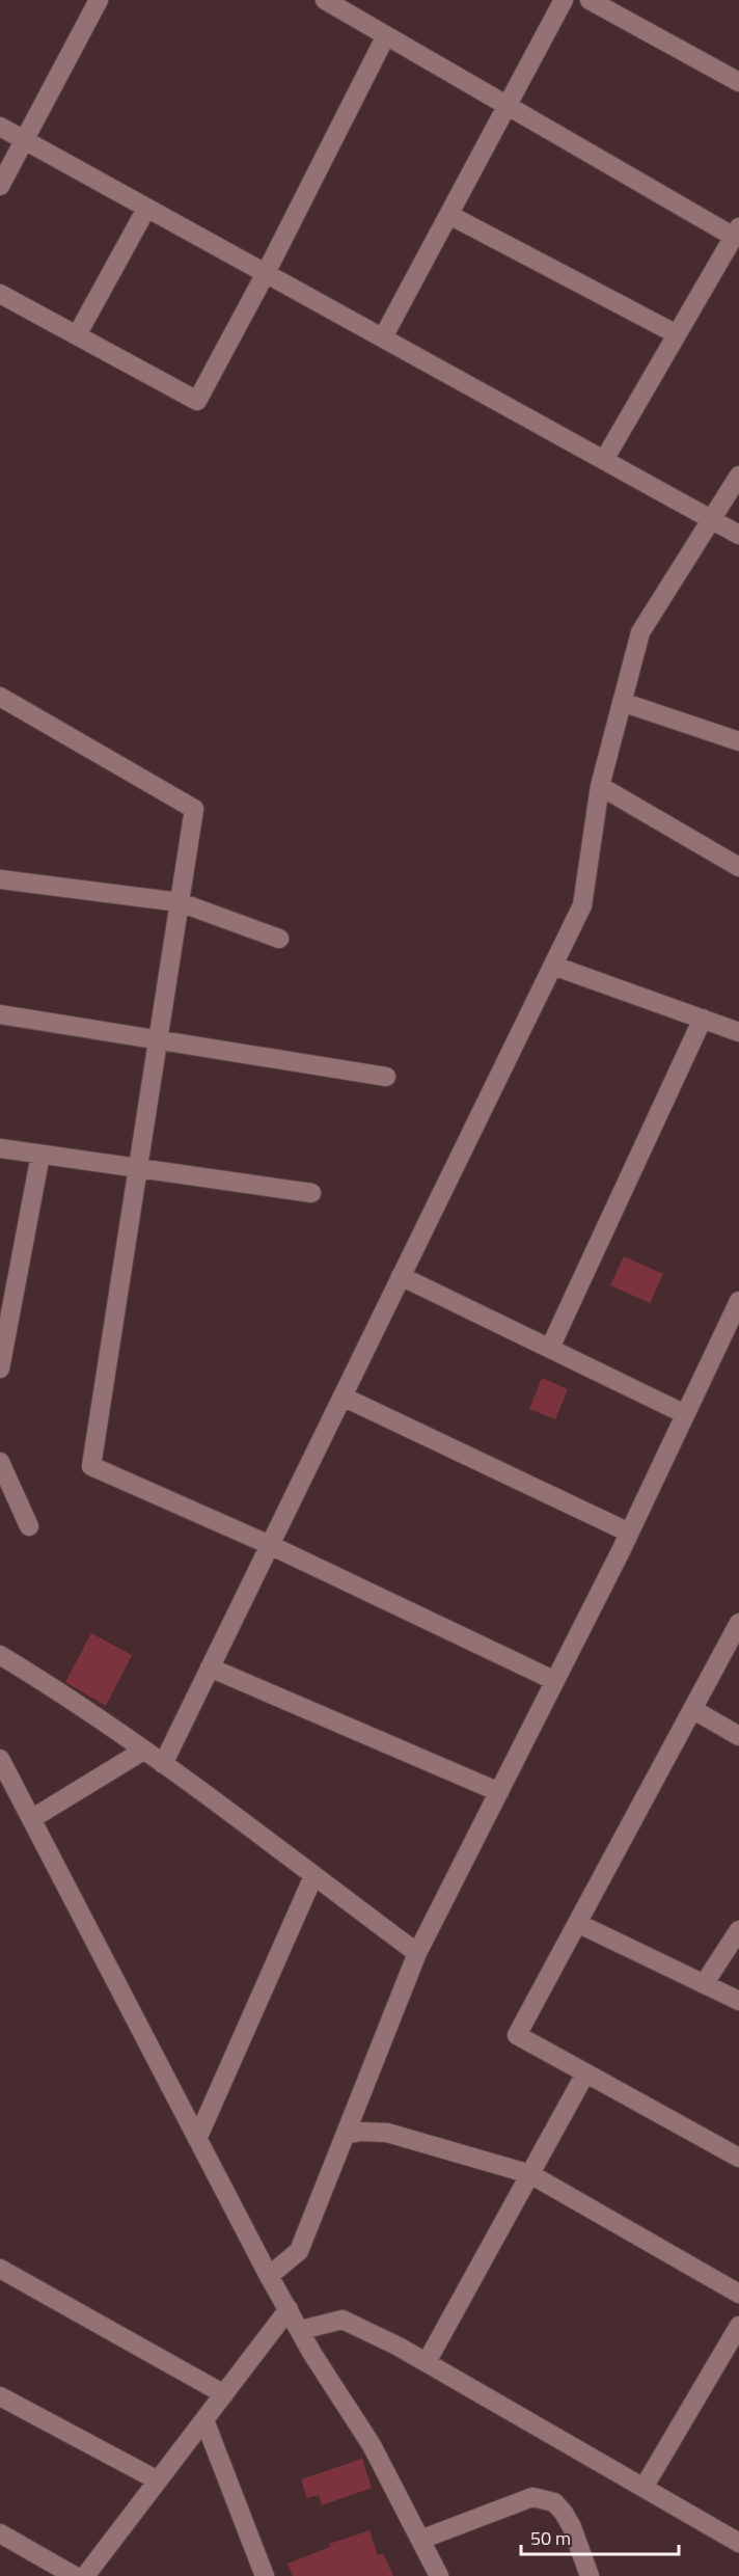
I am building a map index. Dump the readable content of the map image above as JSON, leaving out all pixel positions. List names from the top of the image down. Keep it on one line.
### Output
{"scale_bar":"50 m"}
